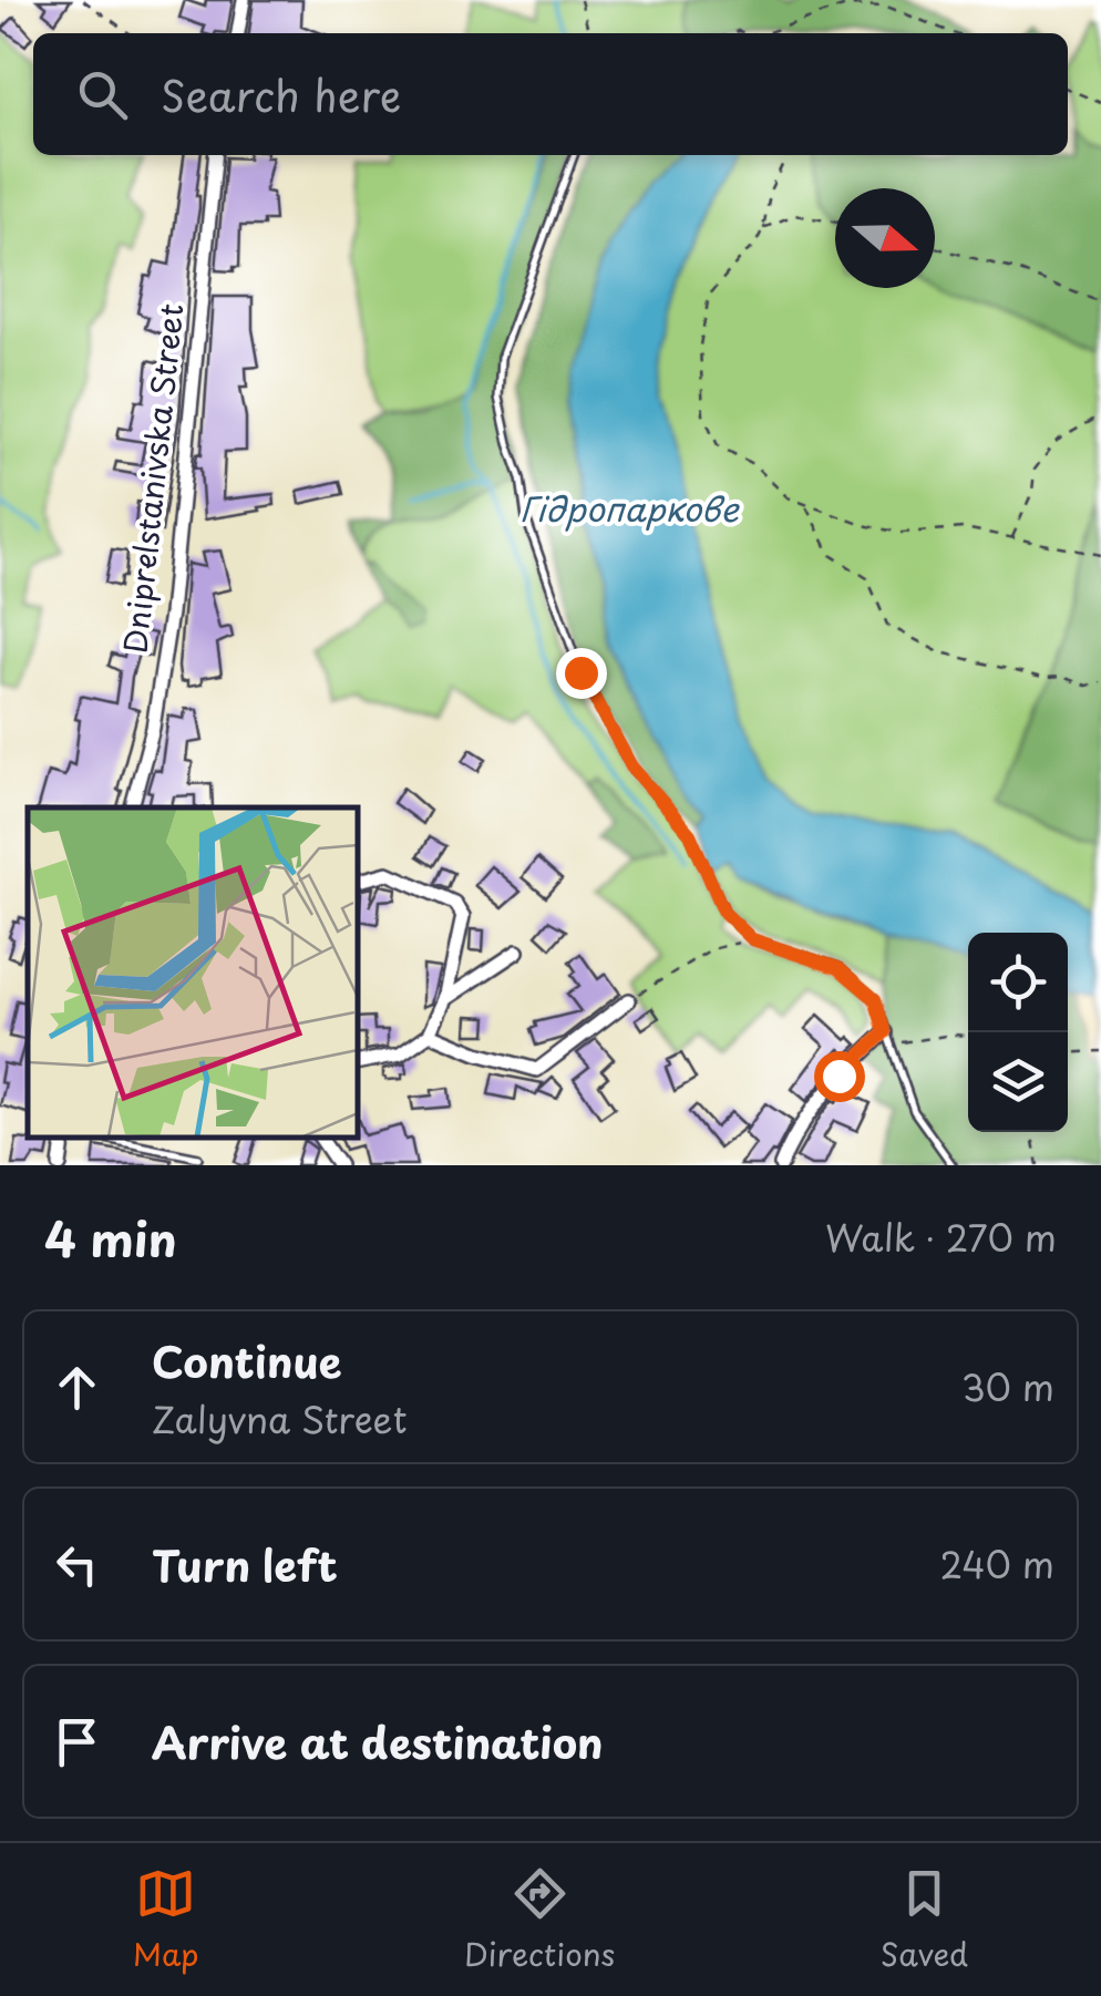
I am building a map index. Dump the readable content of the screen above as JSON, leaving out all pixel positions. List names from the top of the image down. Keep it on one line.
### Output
{"streets":{"street":["Dniprelstanivska Street"]},"water":["Гідропаркове"],"north":"right","page":{"search":"Search here","heading":["4 min","Walk · 270 m"],"list":[["Continue","Zalyvna Street","30 m"],["Turn left","240 m"],"Arrive at destination"],"nav":["Map","Directions","Saved"]}}
